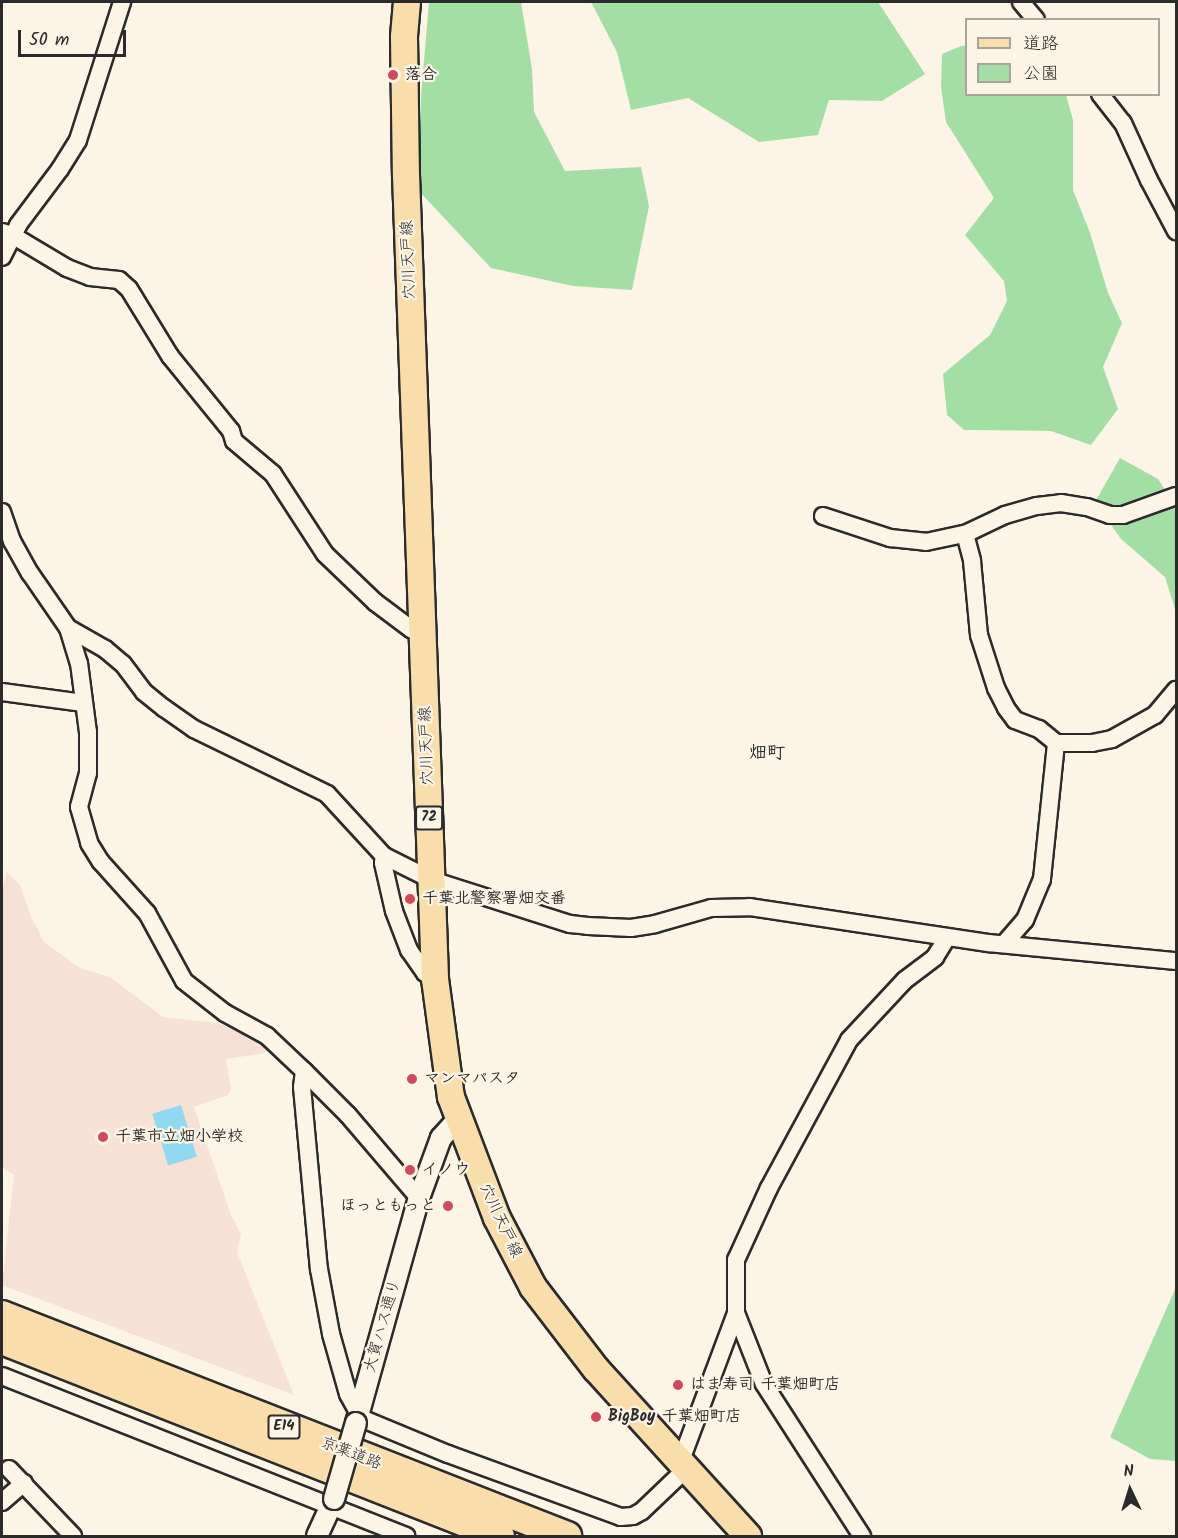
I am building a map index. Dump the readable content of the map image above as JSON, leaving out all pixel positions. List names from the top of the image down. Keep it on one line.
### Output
{"streets":{"highway":["E14","京葉道路"],"main road":["穴川天戸線","72"],"street":["大賀ハス通り"]},"crossings":[["穴川天戸線","大賀ハス通り"]],"districts":["畑町"],"places":["落合","千葉北警察署畑交番","マンマパスタ","千葉市立畑小学校","イノウ","ほっともっと","はま寿司 千葉畑町店","BigBoy 千葉畑町店"],"legend":["道路","公園"],"scale_bar":"50 m","north":"top"}
